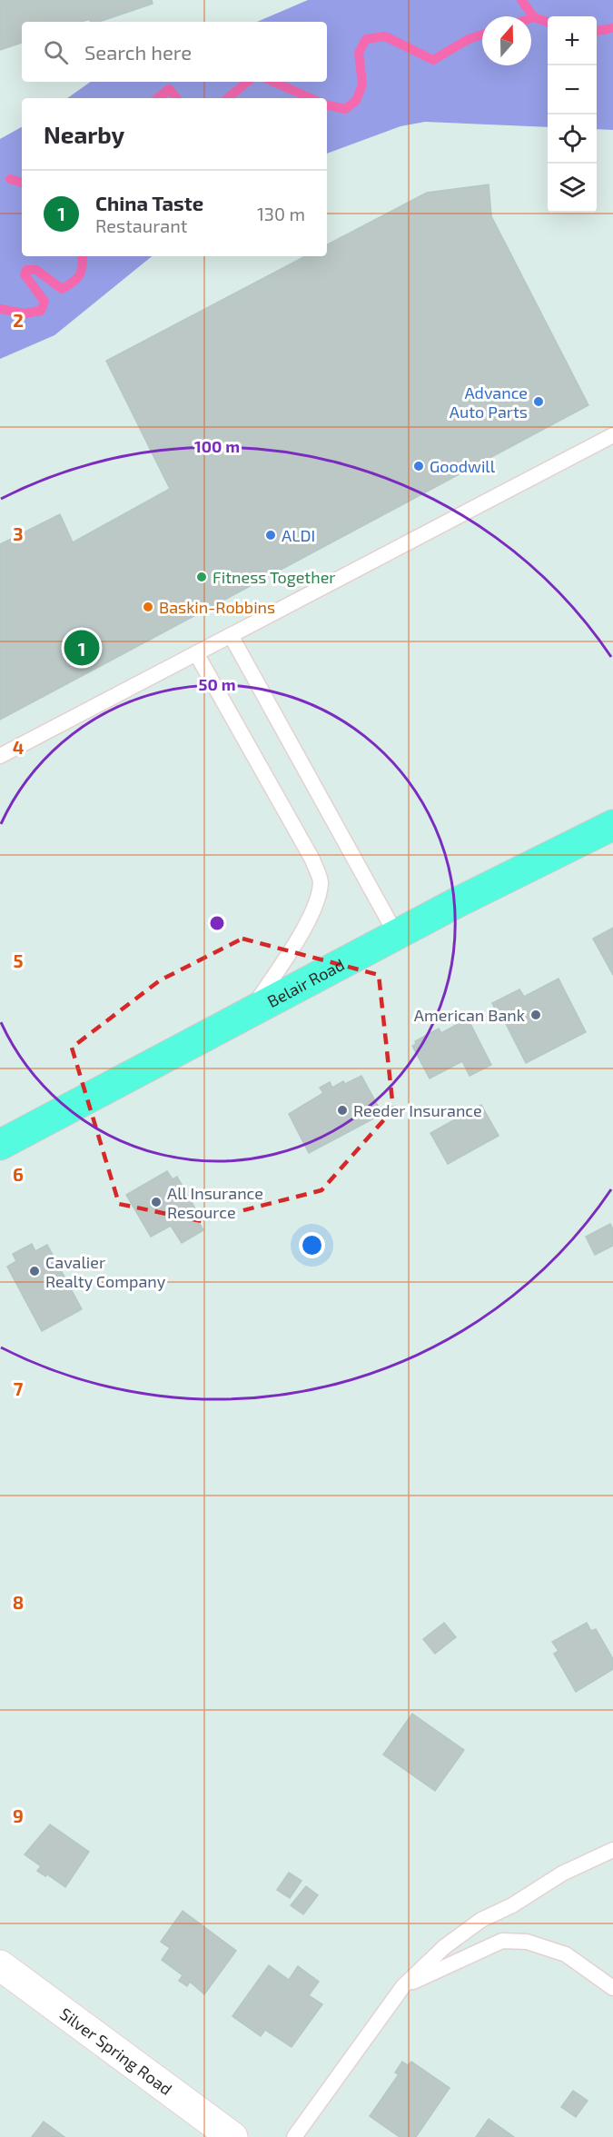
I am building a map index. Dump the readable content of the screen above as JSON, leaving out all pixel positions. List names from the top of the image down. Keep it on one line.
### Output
{"streets":{"highway":["Belair Road"],"main road":["Silver Spring Road"]},"places":["Advance Auto Parts","Goodwill","ALDI","Fitness Together","Baskin-Robbins","American Bank","Reeder Insurance","All Insurance Resource","Cavalier Realty Company"],"north":"top","page":{"map_buttons":["+","−"],"search":"Search here","heading":"Nearby","list":[{"mark":"1","name":"China Taste","note":"Restaurant","value":"130 m"}],"pins":"1"},"grid":{"rows":["2","3","4","5","6","7","8","9"]},"rings":["100 m","50 m"]}
